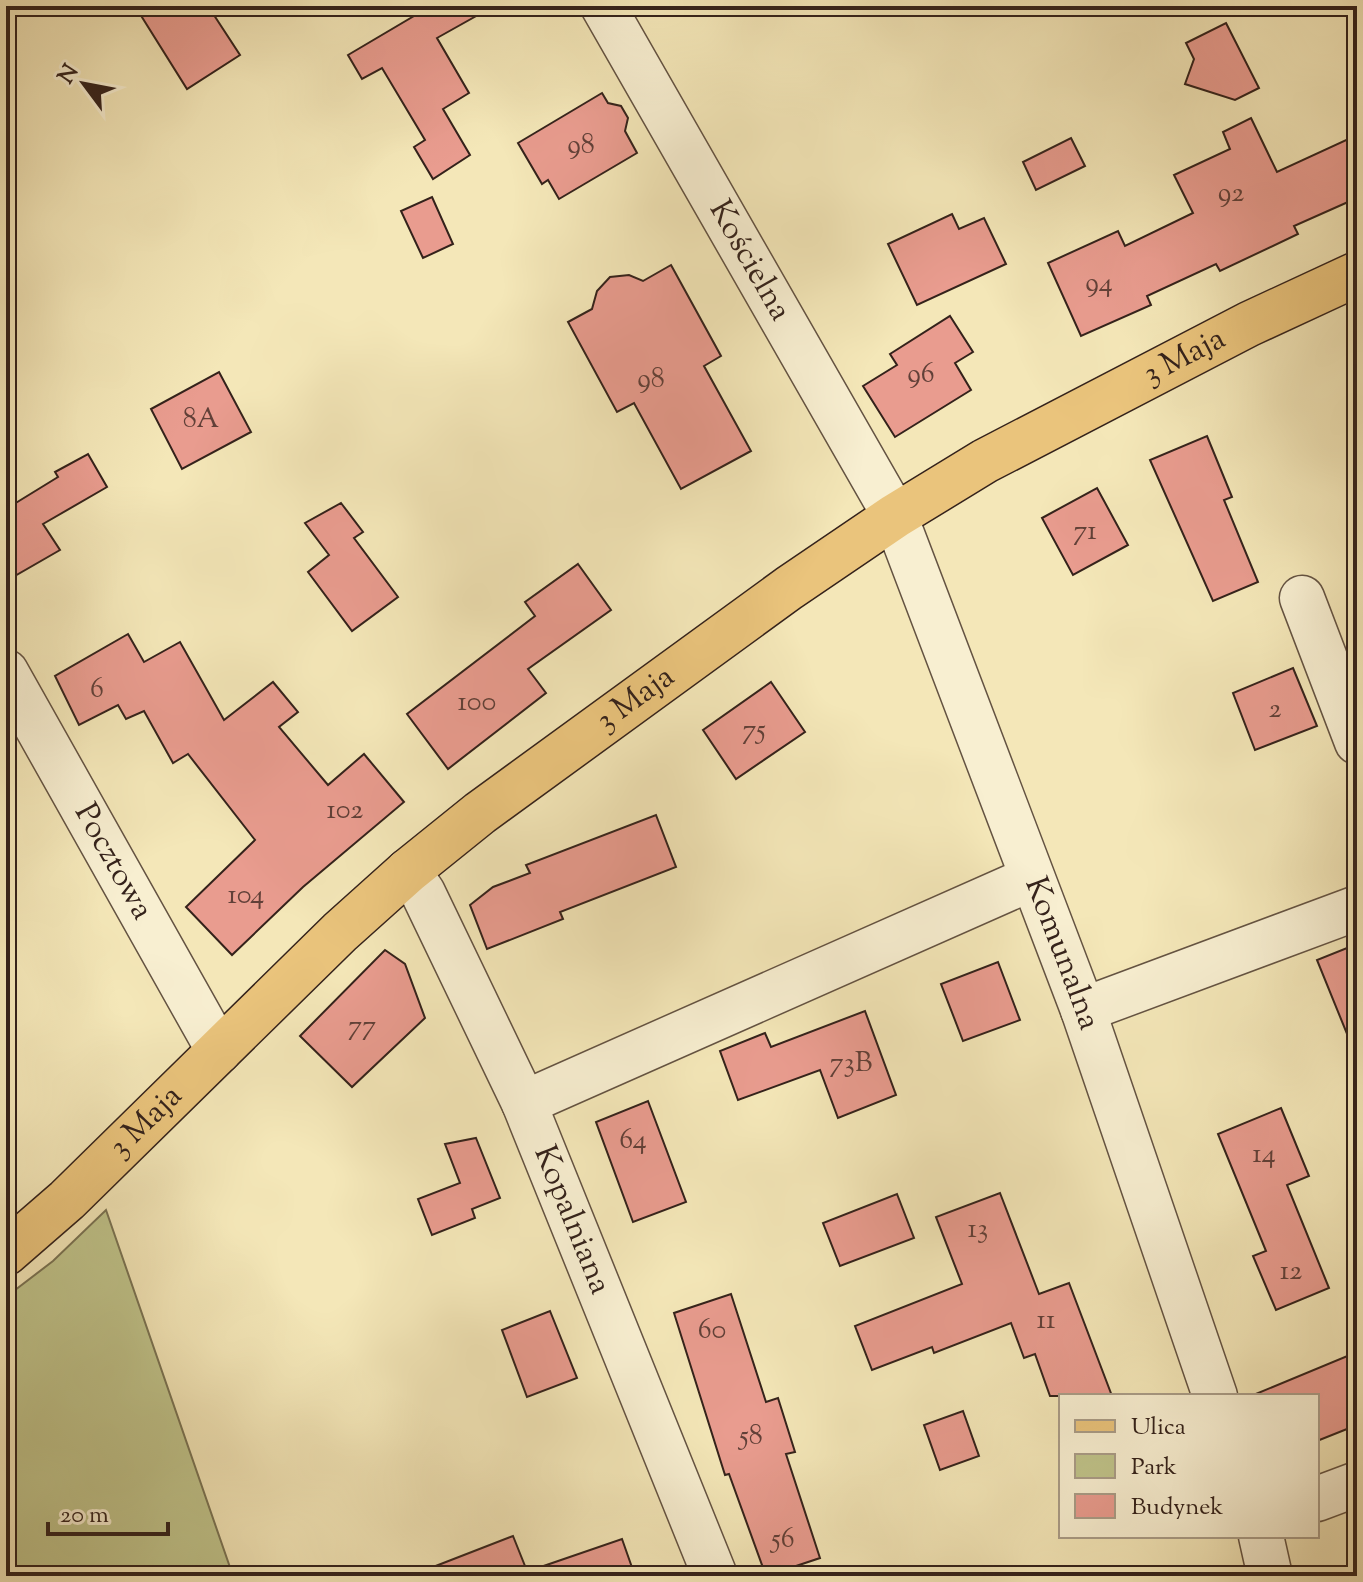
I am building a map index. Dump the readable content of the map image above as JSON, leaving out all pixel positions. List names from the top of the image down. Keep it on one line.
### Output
{"streets":{"main road":["3 Maja"],"street":["Kościelna","Pocztowa","Komunalna","Kopalniana"]},"crossings":[["Kościelna","3 Maja"],["Kościelna","Komunalna"],["3 Maja","Pocztowa"],["3 Maja","Komunalna"],["3 Maja","Kopalniana"]],"house_numbers":["98","92","94","96","98","8A","71","6","100","2","75","102","104","77","73B","64","14","13","12","11","60","58","56"],"legend":["Ulica","Park","Budynek"],"scale_bar":"20 m","north":"top left"}
